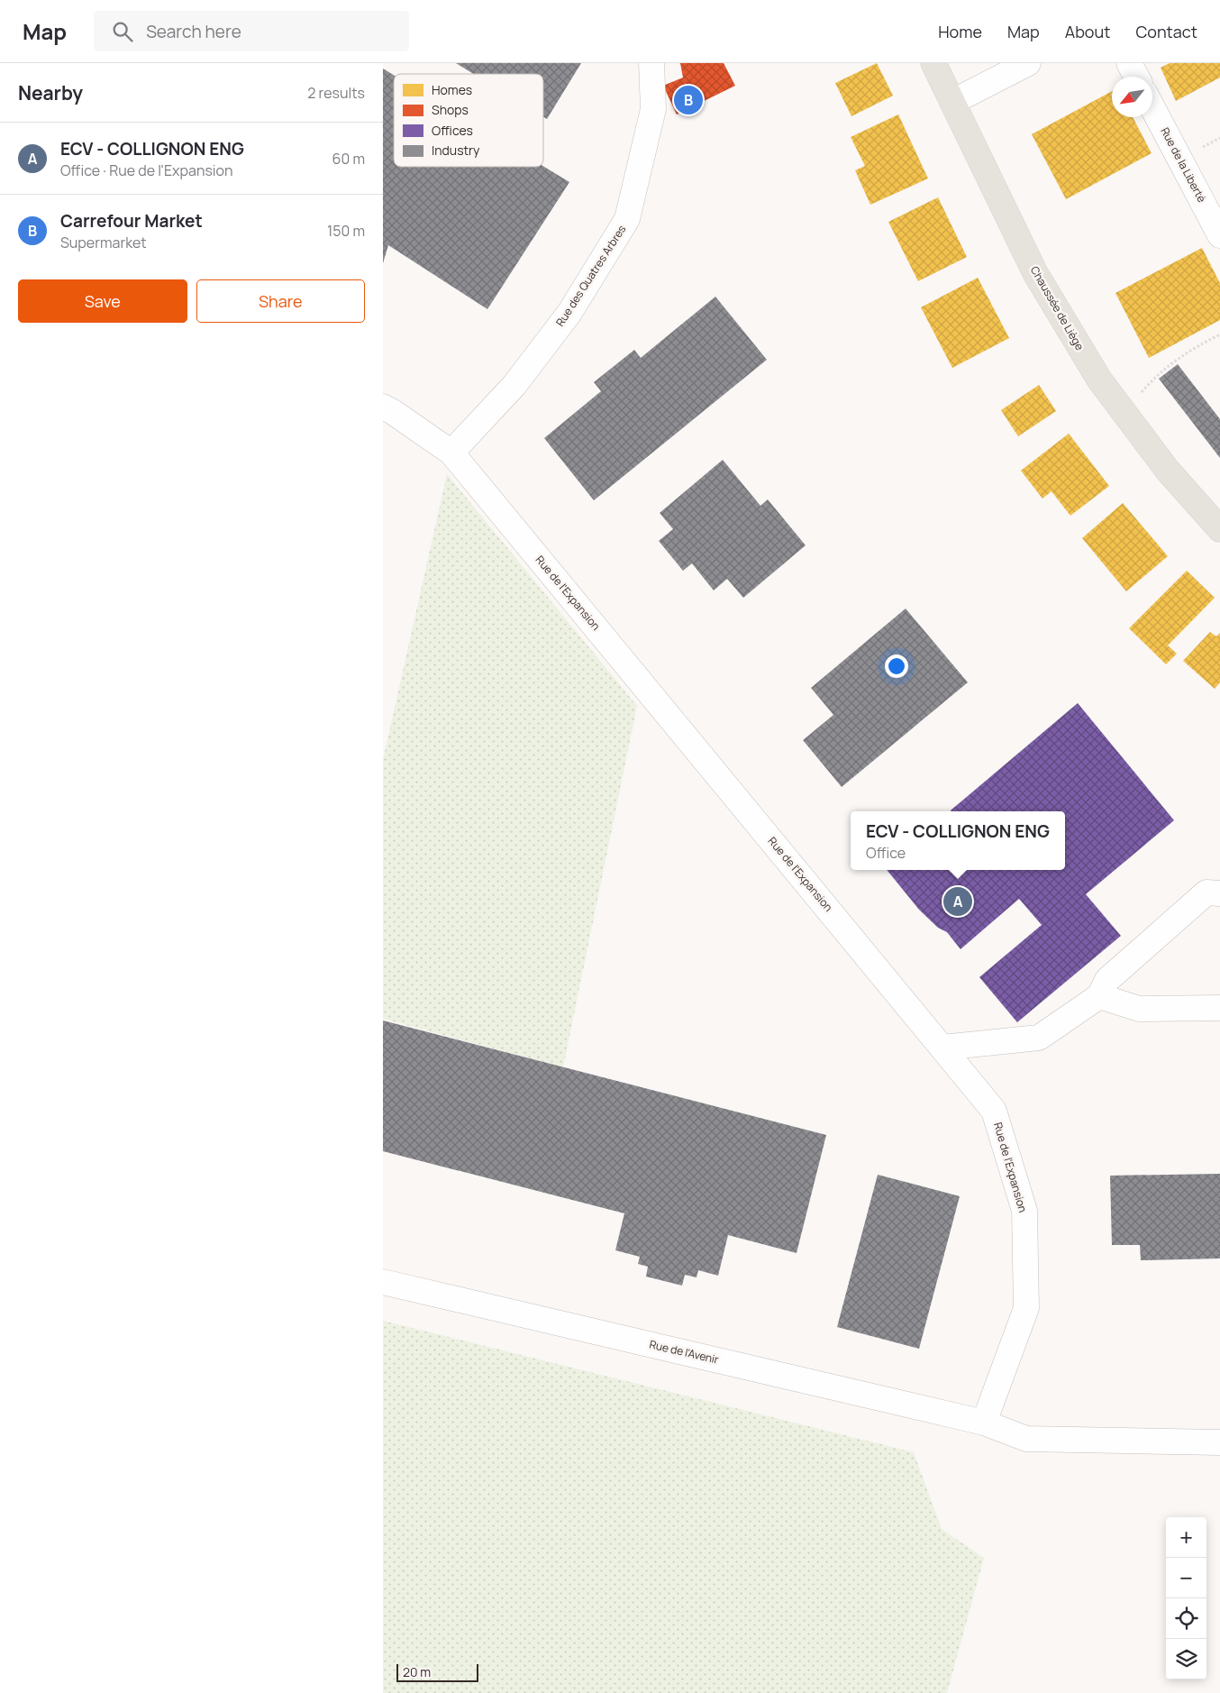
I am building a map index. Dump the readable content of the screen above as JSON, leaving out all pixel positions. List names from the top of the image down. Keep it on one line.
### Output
{"streets":{"main road":["Chaussée de Liège"],"street":["Rue de la Liberté","Rue des Quatres Arbres","Rue de l'Expansion","Rue de l'Avenir"]},"crossings":[["Rue des Quatres Arbres","Rue de l'Expansion"],["Rue de l'Expansion","Rue de l'Avenir"]],"legend":["Homes","Shops","Offices","Industry"],"scale_bar":"20 m","north":"bottom left","page":{"header":"Map","search":"Search here","nav":["Home","Map","About","Contact"],"heading":["Nearby","2 results"],"pins":["B","A"],"list":[{"mark":"A","name":"ECV - COLLIGNON ENG","note":"Office · Rue de l'Expansion","value":"60 m"},{"mark":"B","name":"Carrefour Market","note":"Supermarket","value":"150 m"}],"buttons":["Save","Share"],"popup":["ECV - COLLIGNON ENG","Office"],"map_buttons":["+","−"],"scale":"20 m"}}
